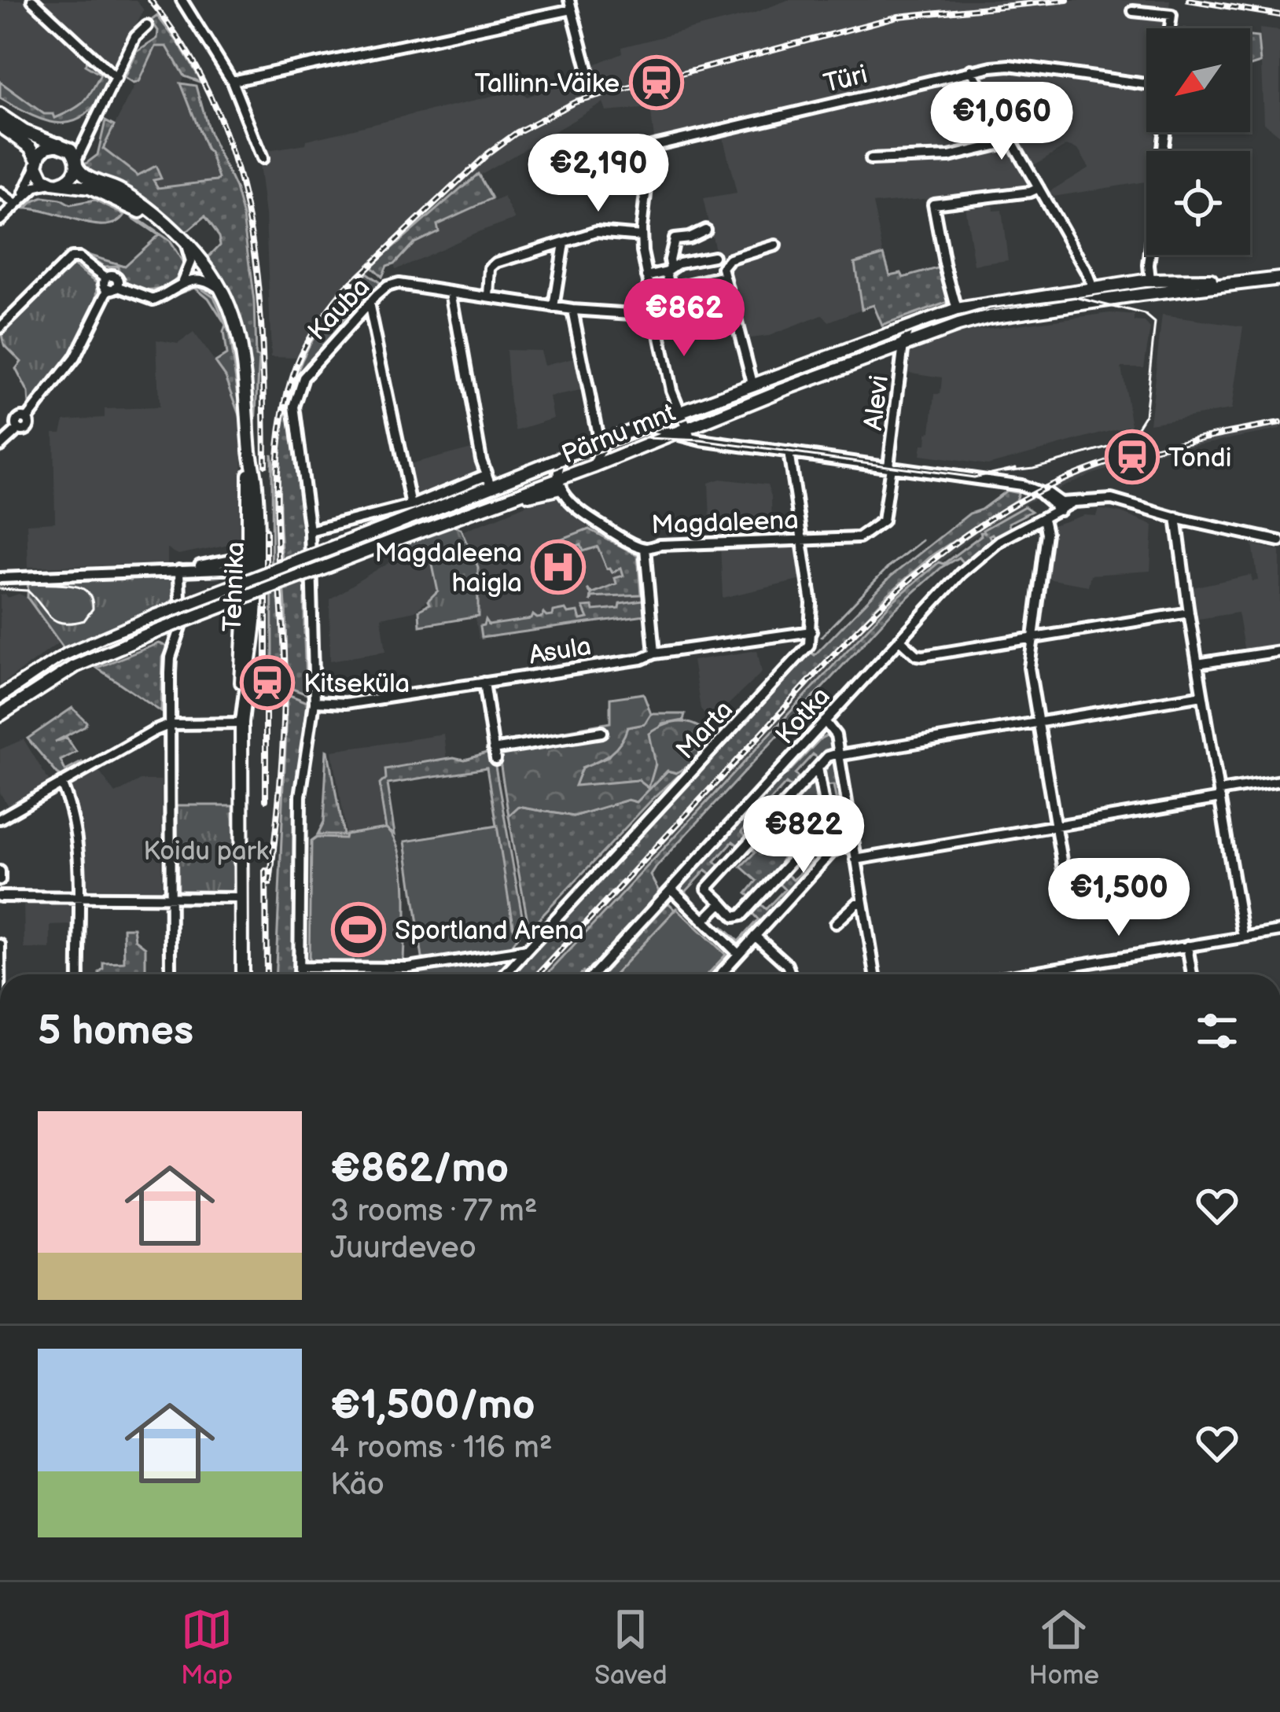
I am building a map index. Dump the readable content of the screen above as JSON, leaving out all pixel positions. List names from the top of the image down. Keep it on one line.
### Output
{"streets":{"main road":["Pärnu mnt","Tehnika"],"street":["Türi","Kauba","Alevi","Magdaleena","Asula","Kotka","Marta"]},"crossings":[["Kauba","Asula"],["Alevi","Pärnu mnt"],["Alevi","Magdaleena"],["Pärnu mnt","Magdaleena"],["Asula","Marta"]],"parks":["Koidu park"],"places":{"station":["Tallinn-Väike","Tondi","Kitseküla"],"hospital":["Magdaleena haigla"],"sports":["Sportland Arena"]},"north":"bottom left","page":{"price":["€1,060","€2,190","€862","€822","€1,500"],"heading":"5 homes","list":[{"name":"€862/mo","note":"3 rooms · 77 m² · Juurdeveo"},{"name":"€1,500/mo","note":"4 rooms · 116 m² · Käo"}],"tabs":["Map","Saved","Home"]}}
